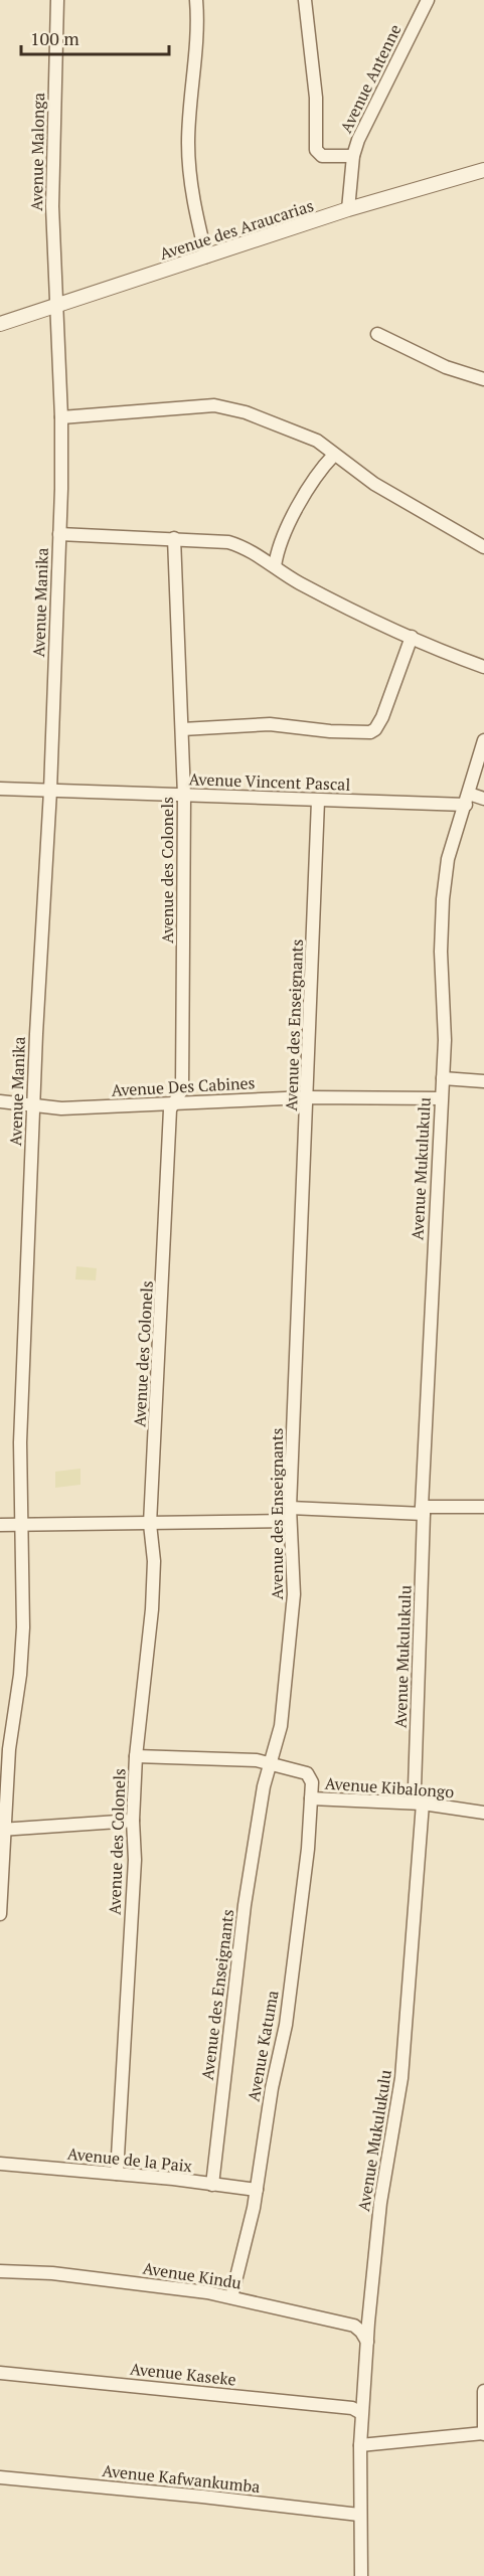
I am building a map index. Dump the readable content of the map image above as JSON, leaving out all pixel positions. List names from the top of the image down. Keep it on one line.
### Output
{"streets":{"street":["Avenue Antenne","Avenue Malonga","Avenue des Araucarias","Avenue Manika","Avenue Vincent Pascal","Avenue des Colonels","Avenue des Enseignants","Avenue Des Cabines","Avenue Mukulukulu","Avenue Kibalongo","Avenue Katuma","Avenue de la Paix","Avenue Kindu","Avenue Kaseke","Avenue Kafwankumba"]},"crossings":[["Avenue Antenne","Avenue des Araucarias"],["Avenue Malonga","Avenue des Araucarias"],["Avenue Malonga","Avenue Manika"],["Avenue des Araucarias","Avenue Manika"],["Avenue Manika","Avenue Vincent Pascal"],["Avenue Manika","Avenue Des Cabines"],["Avenue Vincent Pascal","Avenue des Colonels"],["Avenue Vincent Pascal","Avenue des Enseignants"],["Avenue Vincent Pascal","Avenue Mukulukulu"],["Avenue des Colonels","Avenue Des Cabines"],["Avenue des Colonels","Avenue Kibalongo"],["Avenue des Colonels","Avenue de la Paix"],["Avenue des Enseignants","Avenue Des Cabines"],["Avenue des Enseignants","Avenue Kibalongo"],["Avenue des Enseignants","Avenue de la Paix"],["Avenue Des Cabines","Avenue Mukulukulu"],["Avenue Mukulukulu","Avenue Kibalongo"],["Avenue Mukulukulu","Avenue Kindu"],["Avenue Mukulukulu","Avenue Kaseke"],["Avenue Mukulukulu","Avenue Kafwankumba"],["Avenue Kibalongo","Avenue Katuma"],["Avenue Katuma","Avenue de la Paix"],["Avenue Katuma","Avenue Kindu"]],"scale_bar":"100 m"}
